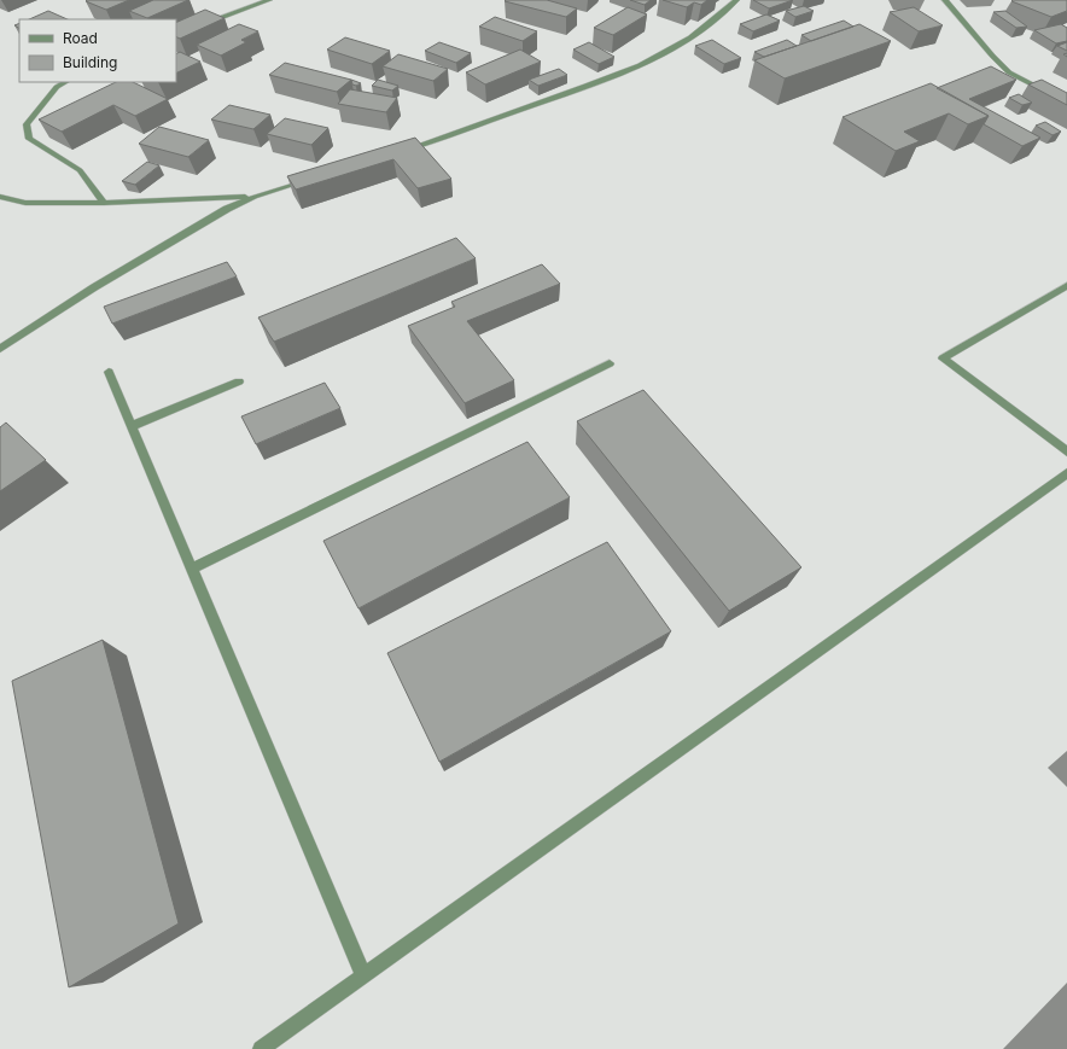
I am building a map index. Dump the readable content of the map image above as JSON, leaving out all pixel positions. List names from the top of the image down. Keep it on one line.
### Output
{"legend":["Road","Building"]}
